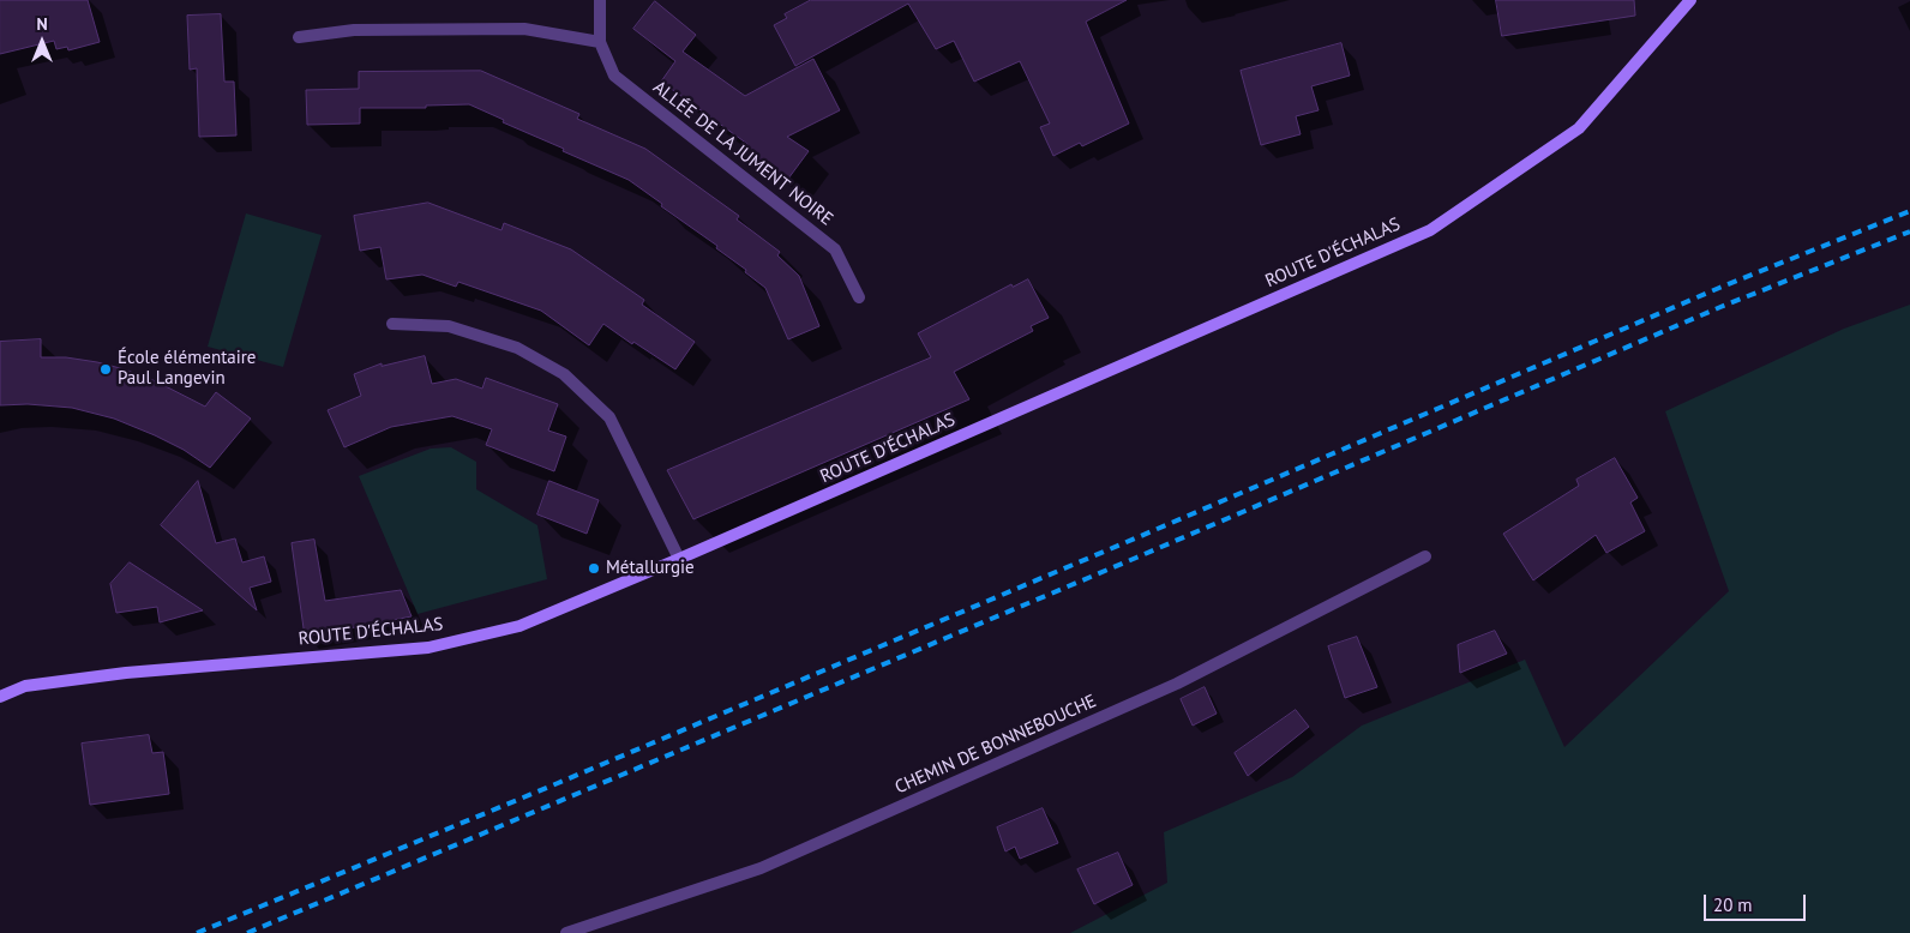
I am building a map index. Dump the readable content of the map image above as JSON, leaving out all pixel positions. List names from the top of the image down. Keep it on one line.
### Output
{"streets":{"street":["ALLÉE DE LA JUMENT NOIRE","ROUTE D'ÉCHALAS","CHEMIN DE BONNEBOUCHE"]},"places":["École élémentaire Paul Langevin","Métallurgie"],"scale_bar":"20 m","north":"top"}
